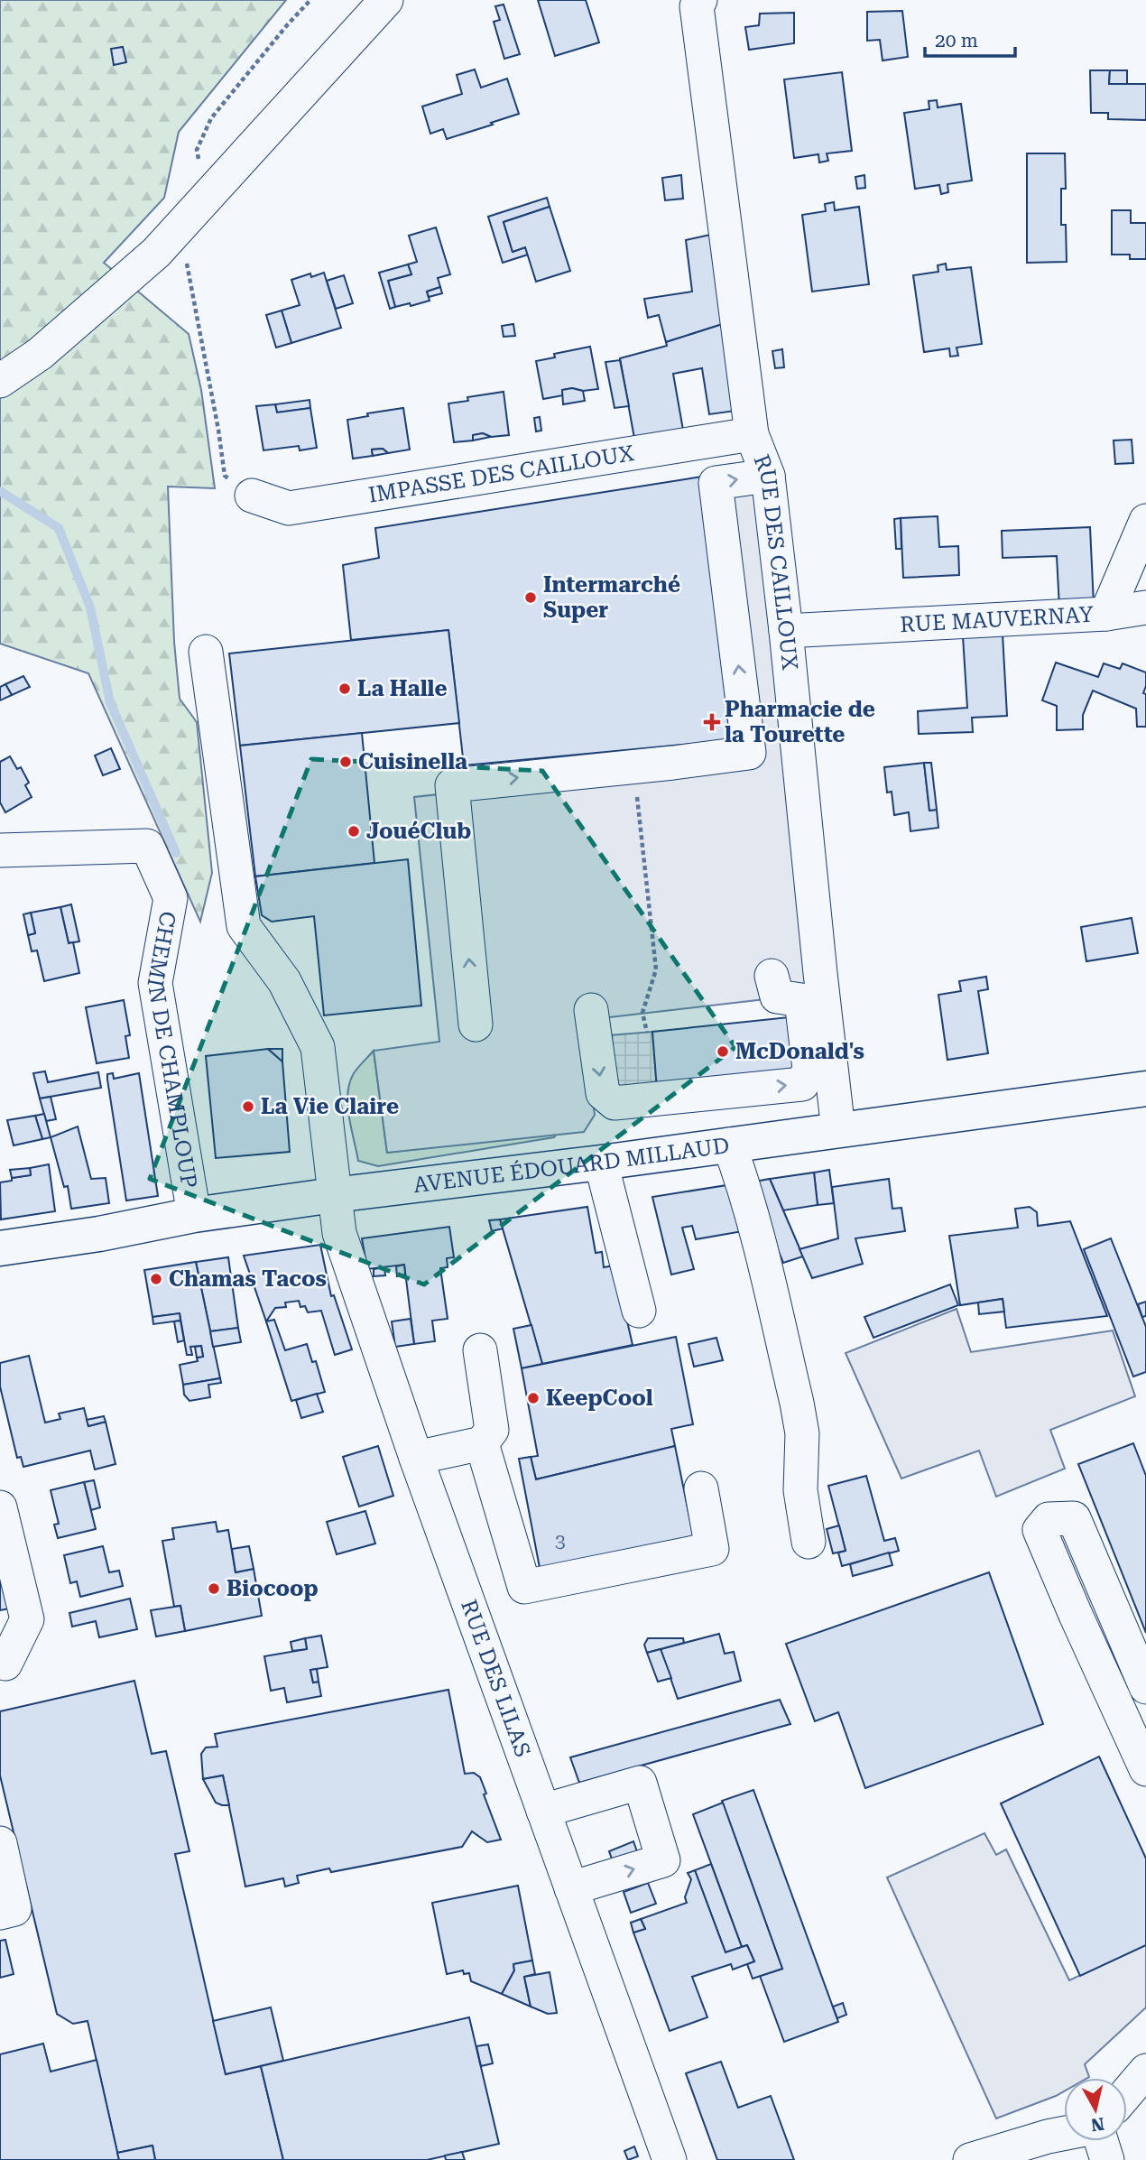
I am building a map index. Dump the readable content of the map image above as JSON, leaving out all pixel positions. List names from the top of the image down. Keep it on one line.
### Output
{"streets":{"main road":["AVENUE ÉDOUARD MILLAUD"],"street":["IMPASSE DES CAILLOUX","RUE DES CAILLOUX","RUE MAUVERNAY","CHEMIN DE CHAMPLOUP","RUE DES LILAS"]},"crossings":[["IMPASSE DES CAILLOUX","RUE DES CAILLOUX"],["RUE DES CAILLOUX","RUE MAUVERNAY"],["RUE DES CAILLOUX","AVENUE ÉDOUARD MILLAUD"],["CHEMIN DE CHAMPLOUP","AVENUE ÉDOUARD MILLAUD"],["AVENUE ÉDOUARD MILLAUD","RUE DES LILAS"]],"places":{"other":["Intermarché Super","La Halle","Cuisinella","JouéClub","McDonald's","La Vie Claire","Chamas Tacos","KeepCool","Biocoop"],"health":["Pharmacie de la Tourette"]},"house_numbers":["3"],"scale_bar":"20 m","north":"bottom"}
